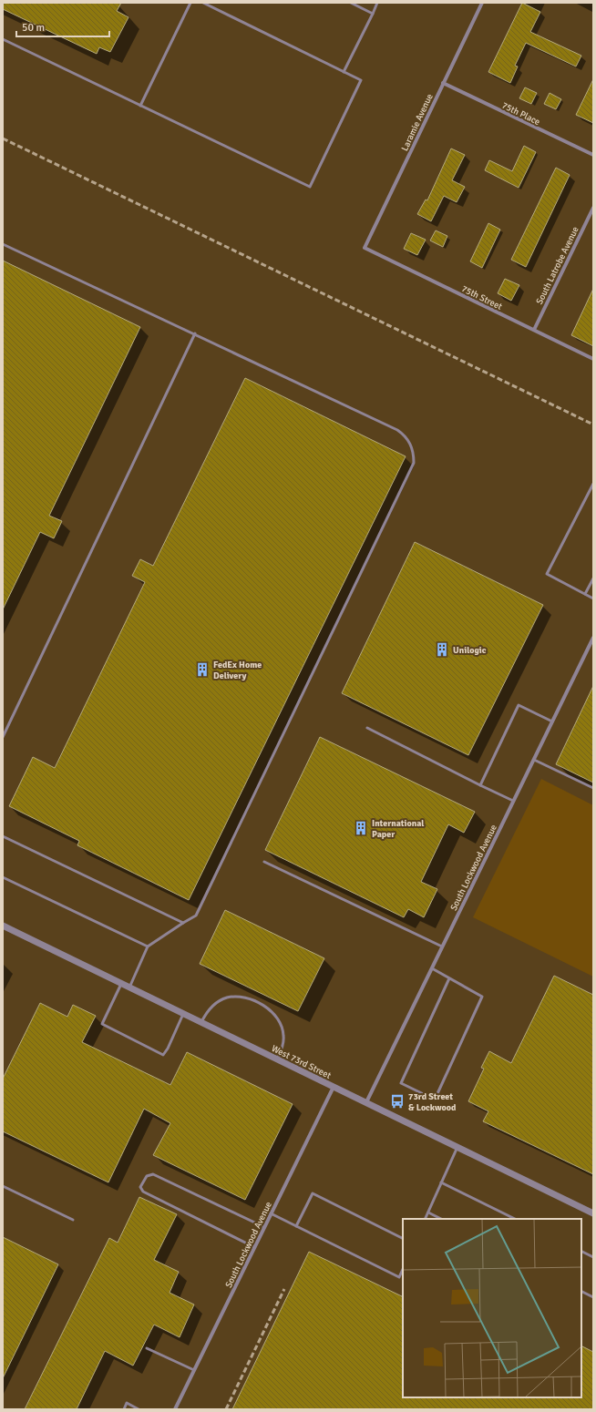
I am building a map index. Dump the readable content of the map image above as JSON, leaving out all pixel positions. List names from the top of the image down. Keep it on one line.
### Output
{"streets":{"street":["75th Place","Laramie Avenue","South Latrobe Avenue","75th Street","South Lockwood Avenue","West 73rd Street"]},"crossings":[["75th Place","Laramie Avenue"],["Laramie Avenue","75th Street"],["South Latrobe Avenue","75th Street"],["South Lockwood Avenue","West 73rd Street"]],"places":{"building":["Unilogic","FedEx Home Delivery","International Paper"],"bus stop":["73rd Street & Lockwood"]},"scale_bar":"50 m"}
